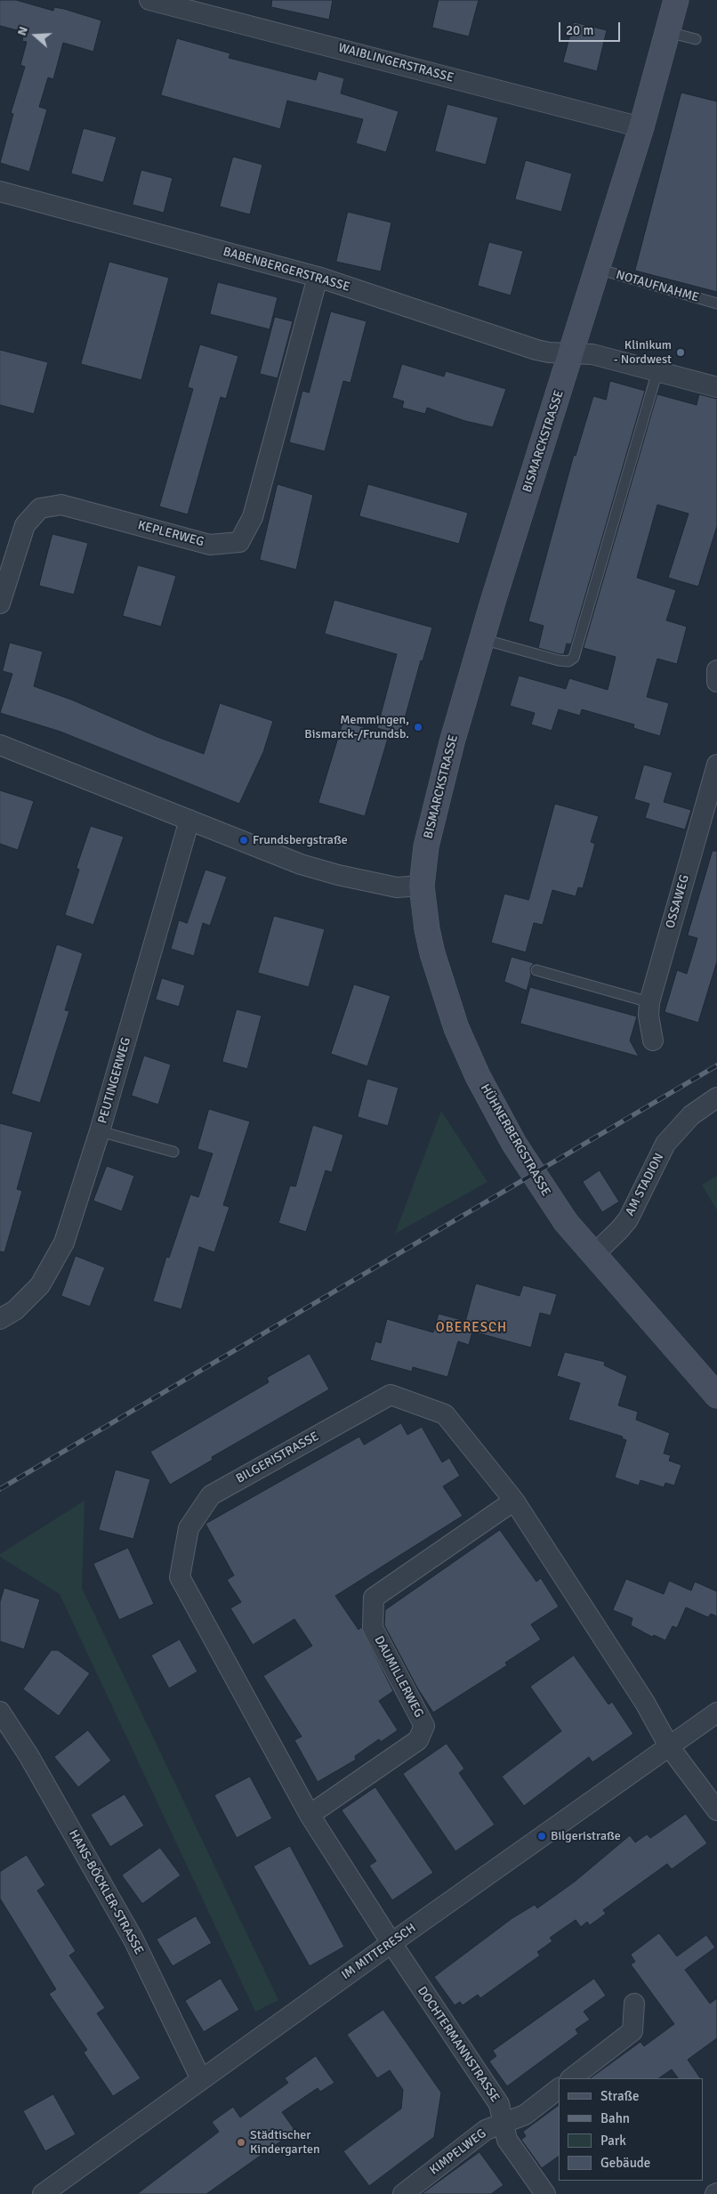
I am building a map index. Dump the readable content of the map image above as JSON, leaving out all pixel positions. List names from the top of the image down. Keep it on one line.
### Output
{"streets":{"street":["WAIBLINGERSTRASSE","BABENBERGERSTRASSE","BISMARCKSTRASSE","KEPLERWEG","OSSAWEG","PEUTINGERWEG","HÜHNERBERGSTRASSE","AM STADION","BILGERISTRASSE","DAUMILLERWEG","HANS-BÖCKLER-STRASSE","IM MITTERESCH","DOCHTERMANNSTRASSE","KIMPELWEG"],"lane":["NOTAUFNAHME"]},"crossings":[["WAIBLINGERSTRASSE","BISMARCKSTRASSE"],["BABENBERGERSTRASSE","BISMARCKSTRASSE"],["BABENBERGERSTRASSE","KEPLERWEG"],["NOTAUFNAHME","BISMARCKSTRASSE"],["BISMARCKSTRASSE","HÜHNERBERGSTRASSE"],["HÜHNERBERGSTRASSE","AM STADION"],["BILGERISTRASSE","DAUMILLERWEG"],["BILGERISTRASSE","IM MITTERESCH"],["BILGERISTRASSE","DOCHTERMANNSTRASSE"],["HANS-BÖCKLER-STRASSE","IM MITTERESCH"],["IM MITTERESCH","DOCHTERMANNSTRASSE"],["DOCHTERMANNSTRASSE","KIMPELWEG"]],"districts":["OBERESCH"],"places":["Klinikum - Nordwest","Memmingen, Bismarck-/Frundsb.","Frundsbergstraße","Bilgeristraße","Städtischer Kindergarten"],"legend":["Straße","Bahn","Park","Gebäude"],"scale_bar":"20 m","north":"left"}
